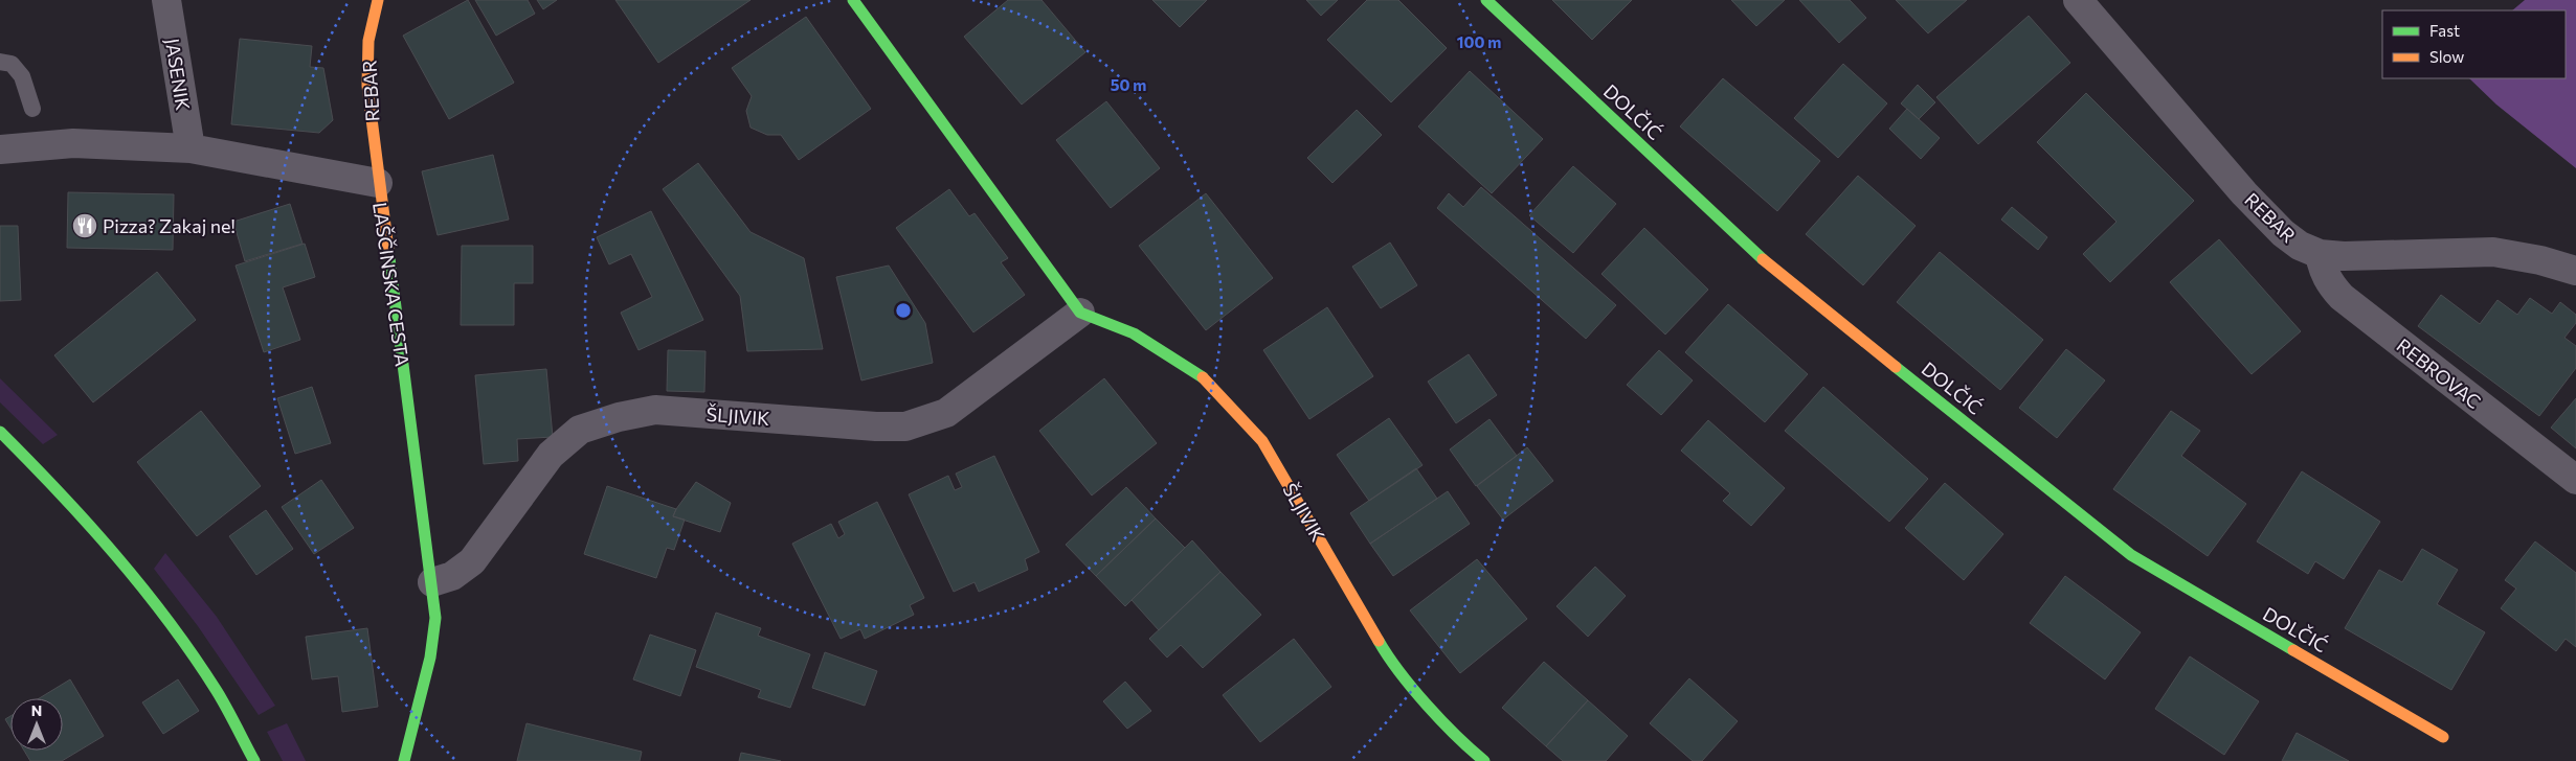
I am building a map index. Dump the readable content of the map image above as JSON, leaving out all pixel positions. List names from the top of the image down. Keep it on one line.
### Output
{"streets":{"street":["JASENIK","REBAR","DOLČIĆ","LAŠČINSKA CESTA","REBROVAC","ŠLJIVIK"]},"crossings":[["JASENIK","LAŠČINSKA CESTA"],["REBAR","LAŠČINSKA CESTA"],["REBAR","REBROVAC"],["LAŠČINSKA CESTA","ŠLJIVIK"]],"places":{"restaurant":["Pizza? Zakaj ne!"]},"legend":["Fast","Slow"],"north":"top","rings":["100 m","50 m"]}
